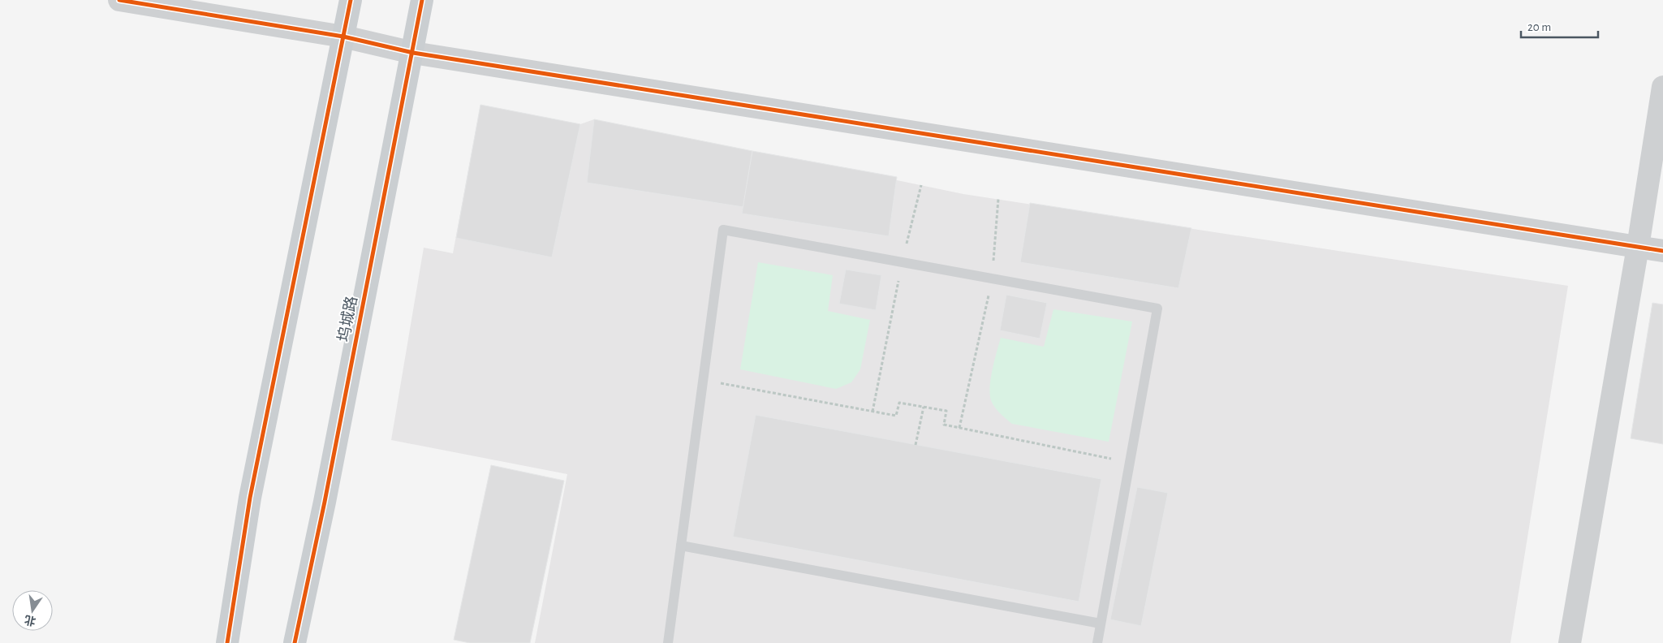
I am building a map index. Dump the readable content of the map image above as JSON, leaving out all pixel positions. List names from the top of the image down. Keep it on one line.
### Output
{"streets":{"main road":["坞城路"]},"scale_bar":"20 m","north":"bottom"}
